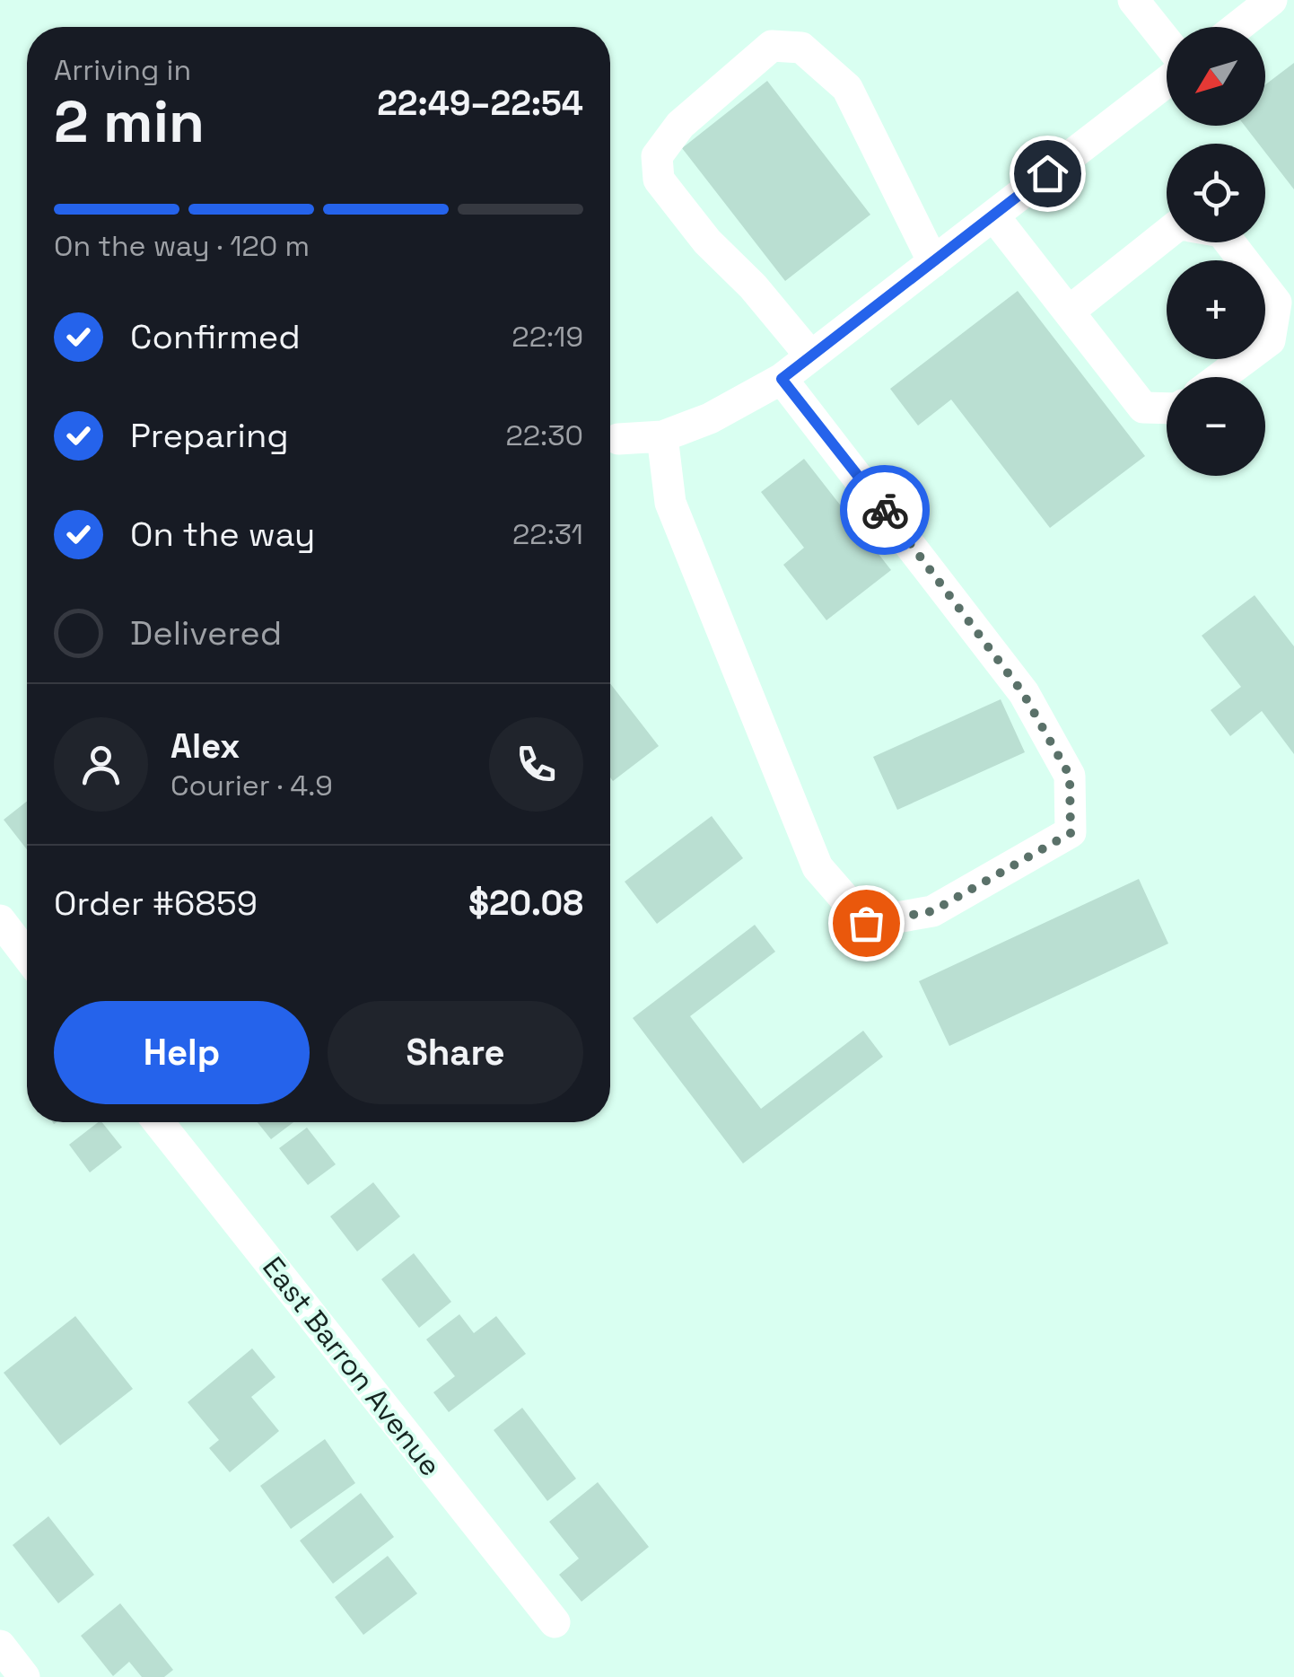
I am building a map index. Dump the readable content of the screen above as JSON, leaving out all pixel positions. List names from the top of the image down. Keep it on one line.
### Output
{"streets":{"street":["East Barron Avenue"]},"north":"bottom left","page":{"map_buttons":["+","−"],"heading":["2 min","Arriving in","22:49–22:54"],"panel":["Alex","Courier · 4.9","Order #6859","$20.08"],"bar":"On the way · 120 m","list":[["Confirmed","22:19"],["Preparing","22:30"],["On the way","22:31"],"Delivered"],"buttons":["Help","Share"]}}
